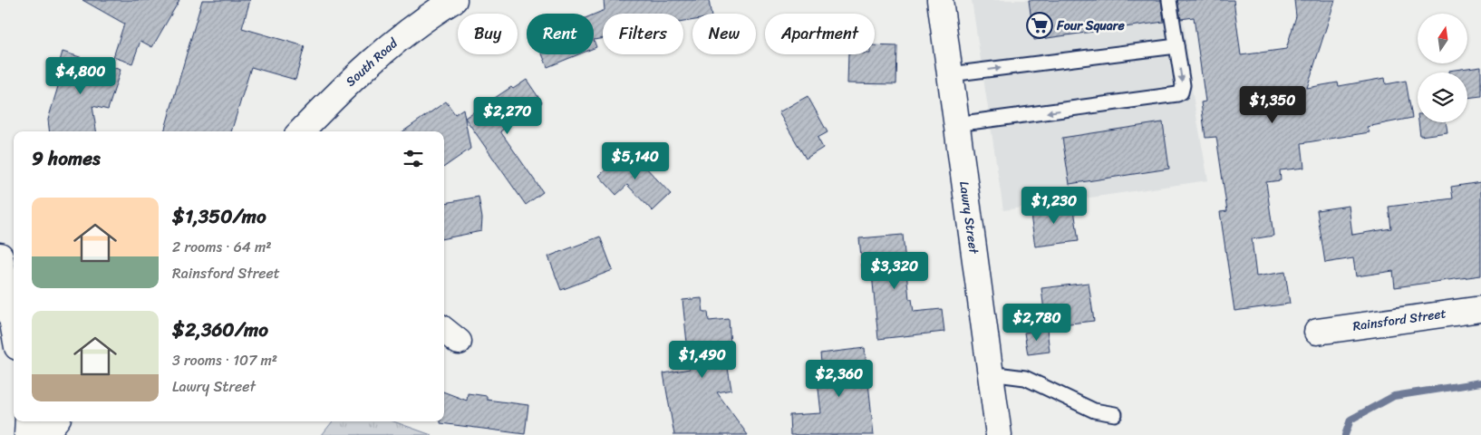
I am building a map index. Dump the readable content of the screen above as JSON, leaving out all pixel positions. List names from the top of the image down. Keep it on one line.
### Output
{"streets":{"street":["South Road","Lawry Street","Rainsford Street"]},"places":{"supermarket":["Four Square"]},"north":"top","page":{"chip":["Buy","Rent","Filters","New","Apartment"],"price":["$4,800","$1,350","$2,270","$5,140","$1,230","$3,320","$2,780","$1,490","$2,360"],"heading":"9 homes","list":[{"name":"$1,350/mo","note":"2 rooms · 64 m² · Rainsford Street"},{"name":"$2,360/mo","note":"3 rooms · 107 m² · Lawry Street"}]}}
